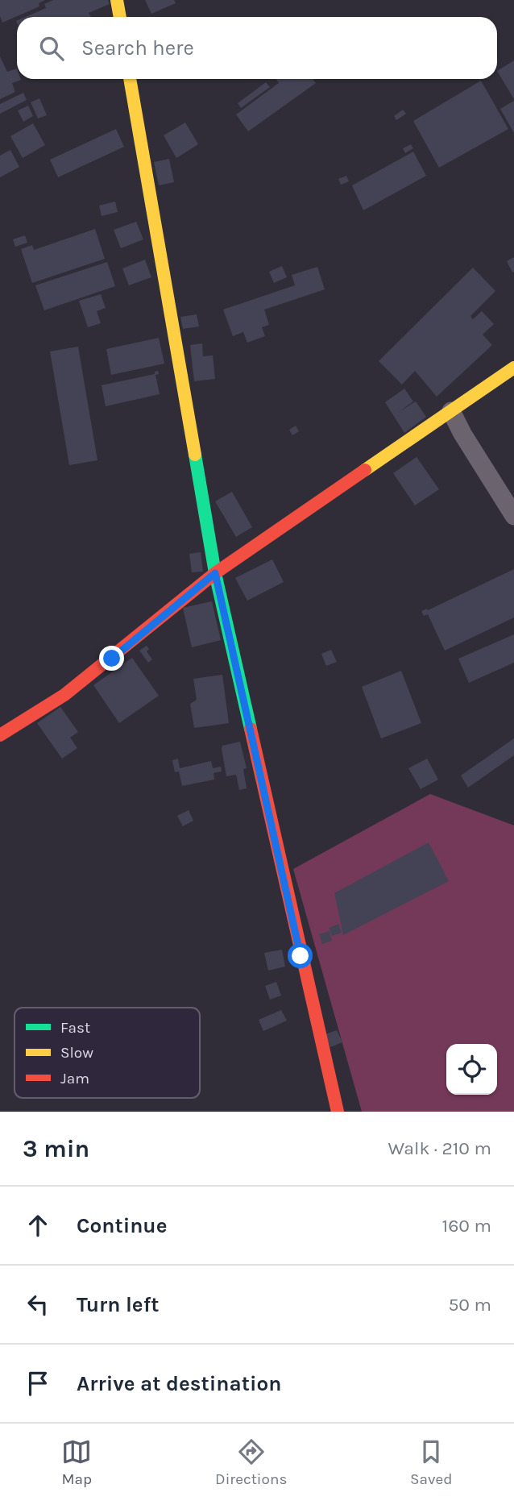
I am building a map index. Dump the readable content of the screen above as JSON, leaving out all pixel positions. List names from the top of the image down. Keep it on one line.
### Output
{"legend":["Fast","Slow","Jam"],"page":{"search":"Search here","heading":["3 min","Walk · 210 m"],"list":[["Continue","160 m"],["Turn left","50 m"],"Arrive at destination"],"nav":["Map","Directions","Saved"]}}
